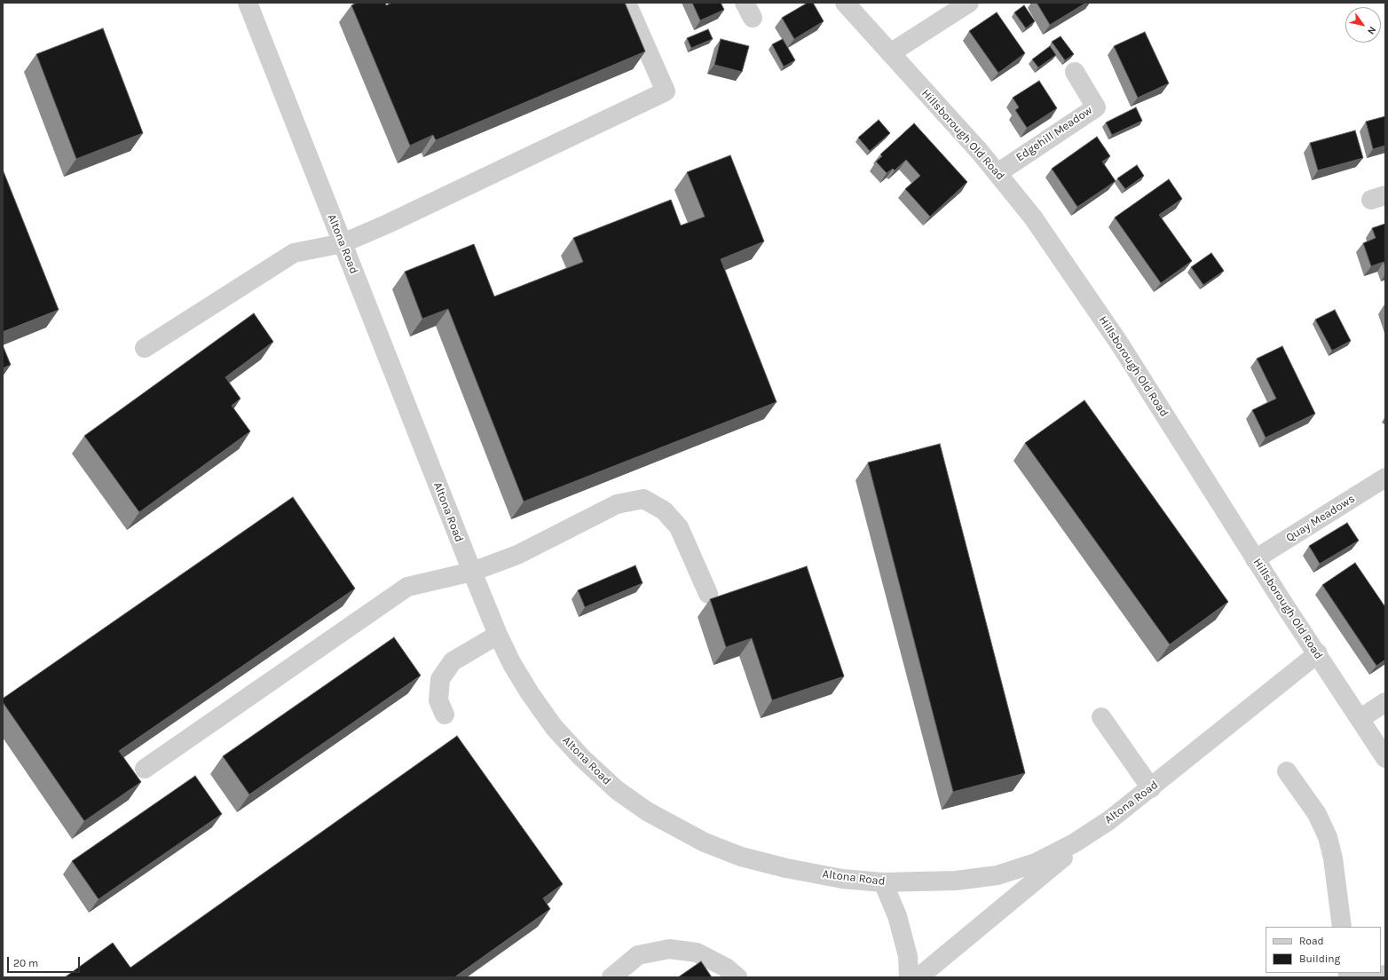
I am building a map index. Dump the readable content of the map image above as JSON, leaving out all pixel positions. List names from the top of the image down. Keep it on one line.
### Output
{"streets":{"street":["Edgehill Meadow","Hillsborough Old Road","Altona Road","Quay Meadows"]},"crossings":[["Edgehill Meadow","Hillsborough Old Road"],["Hillsborough Old Road","Altona Road"],["Hillsborough Old Road","Quay Meadows"]],"legend":["Road","Building"],"scale_bar":"20 m","north":"bottom right"}
